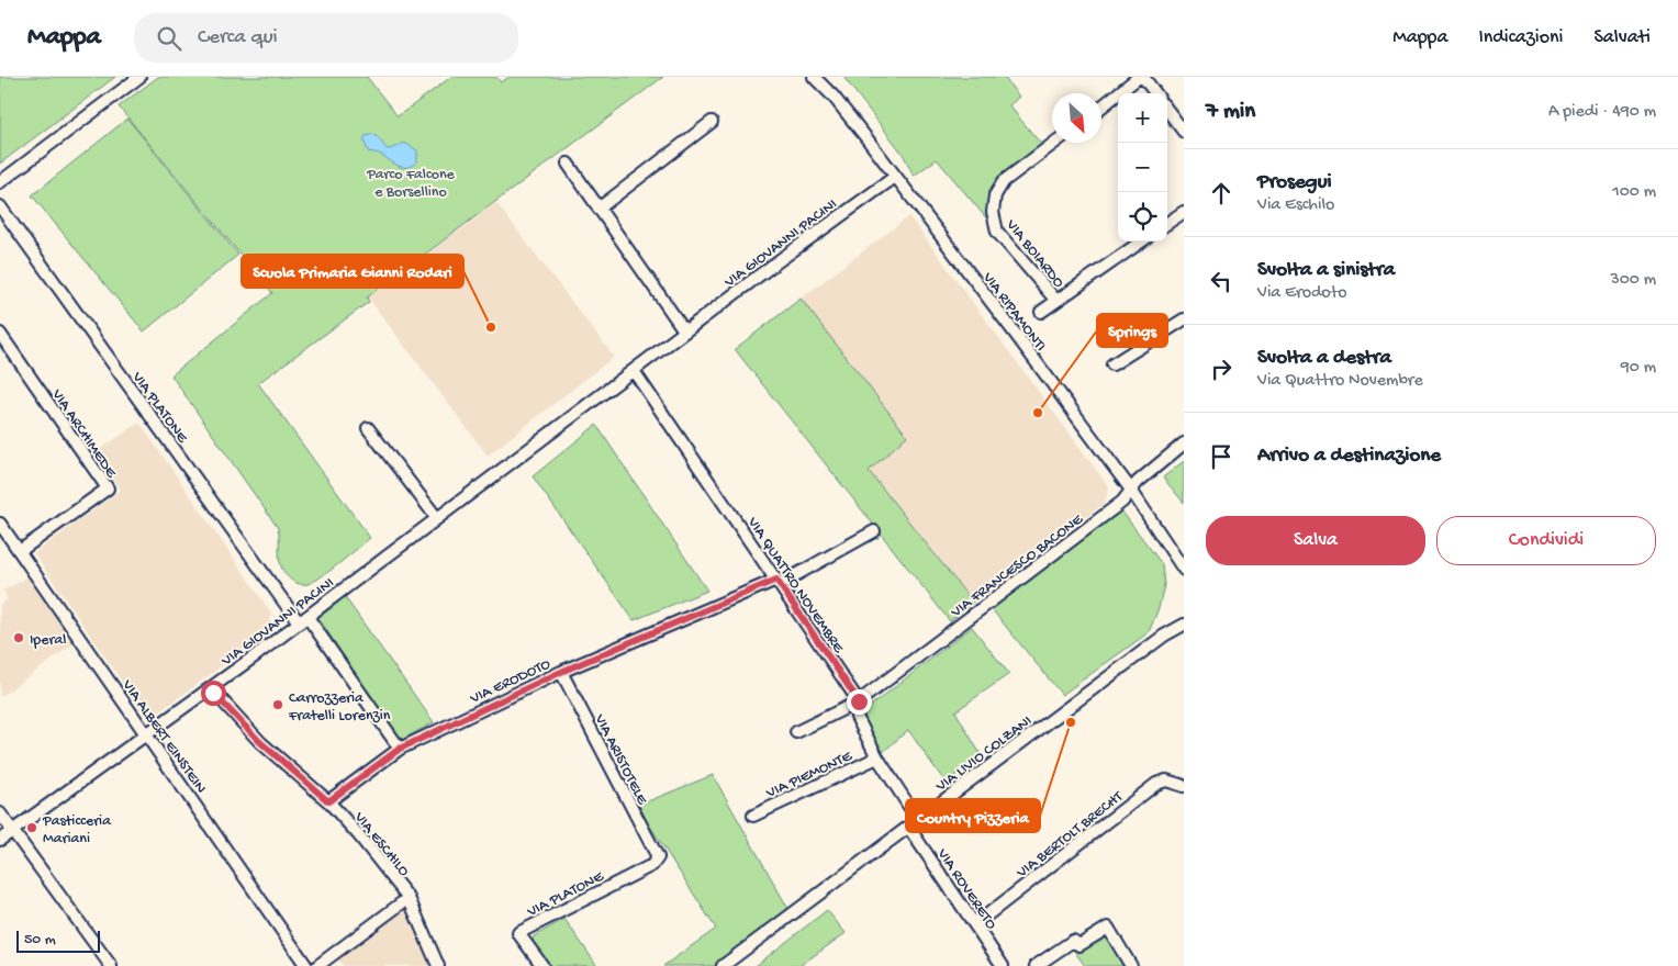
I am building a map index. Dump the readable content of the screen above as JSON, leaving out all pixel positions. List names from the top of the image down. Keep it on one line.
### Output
{"streets":{"street":["VIA GIOVANNI PACINI","VIA BOIARDO","VIA RIPAMONTI","VIA PLATONE","VIA ARCHIMEDE","VIA FRANCESCO BACONE","VIA QUATTRO NOVEMBRE","VIA ERODOTO","VIA ALBERT EINSTEIN","VIA LIVIO COLZANI","VIA ARISTOTELE","VIA PIEMONTE","VIA BERTOLT BRECHT","VIA ESCHILO","VIA ROVERETO"]},"crossings":[["VIA GIOVANNI PACINI","VIA RIPAMONTI"],["VIA GIOVANNI PACINI","VIA PLATONE"],["VIA GIOVANNI PACINI","VIA QUATTRO NOVEMBRE"],["VIA GIOVANNI PACINI","VIA ALBERT EINSTEIN"],["VIA GIOVANNI PACINI","VIA ESCHILO"],["VIA RIPAMONTI","VIA FRANCESCO BACONE"],["VIA PLATONE","VIA ERODOTO"],["VIA PLATONE","VIA ARISTOTELE"],["VIA ARCHIMEDE","VIA ALBERT EINSTEIN"],["VIA FRANCESCO BACONE","VIA QUATTRO NOVEMBRE"],["VIA QUATTRO NOVEMBRE","VIA ERODOTO"],["VIA QUATTRO NOVEMBRE","VIA LIVIO COLZANI"],["VIA QUATTRO NOVEMBRE","VIA PIEMONTE"],["VIA QUATTRO NOVEMBRE","VIA ROVERETO"],["VIA ERODOTO","VIA ARISTOTELE"],["VIA ERODOTO","VIA ESCHILO"],["VIA LIVIO COLZANI","VIA ROVERETO"],["VIA BERTOLT BRECHT","VIA ROVERETO"]],"parks":["Parco Falcone e Borsellino"],"places":["Scuola Primaria Gianni Rodari","Springs","Iperal","Carrozzeria Fratelli Lorenzin","Country Pizzeria","Pasticceria Mariani"],"scale_bar":"50 m","north":"bottom right","page":{"header":"Mappa","search":"Cerca qui","nav":["Mappa","Indicazioni","Salvati"],"heading":["7 min","A piedi · 490 m"],"map_buttons":["+","−"],"list":[["Prosegui","Via Eschilo","100 m"],["Svolta a sinistra","Via Erodoto","300 m"],["Svolta a destra","Via Quattro Novembre","90 m"],"Arrivo a destinazione"],"buttons":["Salva","Condividi"],"scale":"50 m"}}
